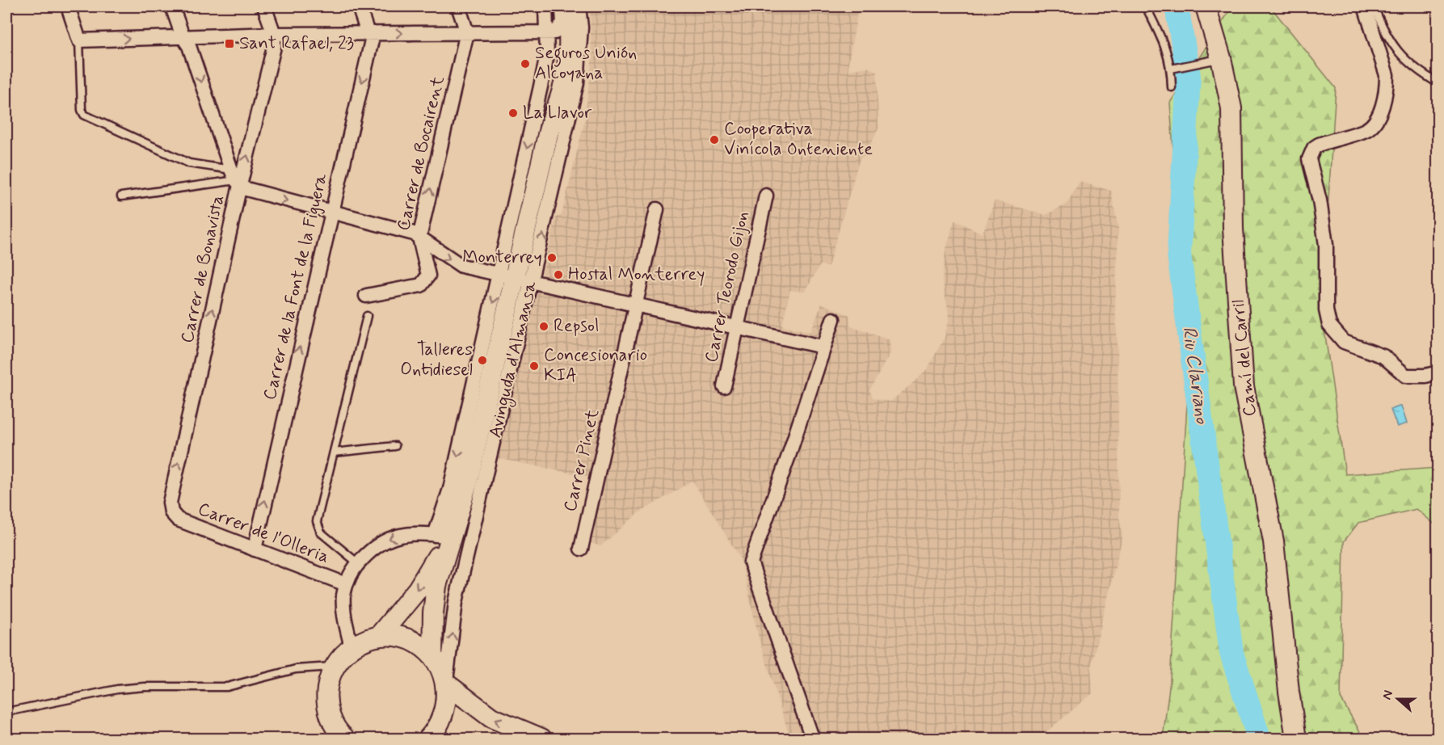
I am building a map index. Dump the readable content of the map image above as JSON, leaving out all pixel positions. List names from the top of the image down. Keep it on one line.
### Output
{"streets":{"street":["Carrer de Bocairent","Carrer de Bonavista","Carrer de la Font de la Figuera","Carrer Teorodo Gijon","Camí del Carril","Avinguda d'Almansa","Carrer Pinet","Carrer de l'Olleria"]},"crossings":[["Carrer de Bonavista","Carrer de l'Olleria"],["Carrer de la Font de la Figuera","Carrer de l'Olleria"]],"one_way":["Carrer de Bocairent","Carrer de Bonavista"],"water":["Riu Clariano"],"places":{"transit":["Sant Rafael, 23"],"other":["Seguros Unión Alcoyana","La Llavor","Cooperativa Vinícola Onteniente","Monterrey","Hostal Monterrey","Repsol","Talleres Ontidiesel","Concesionario KIA"]},"north":"left"}
